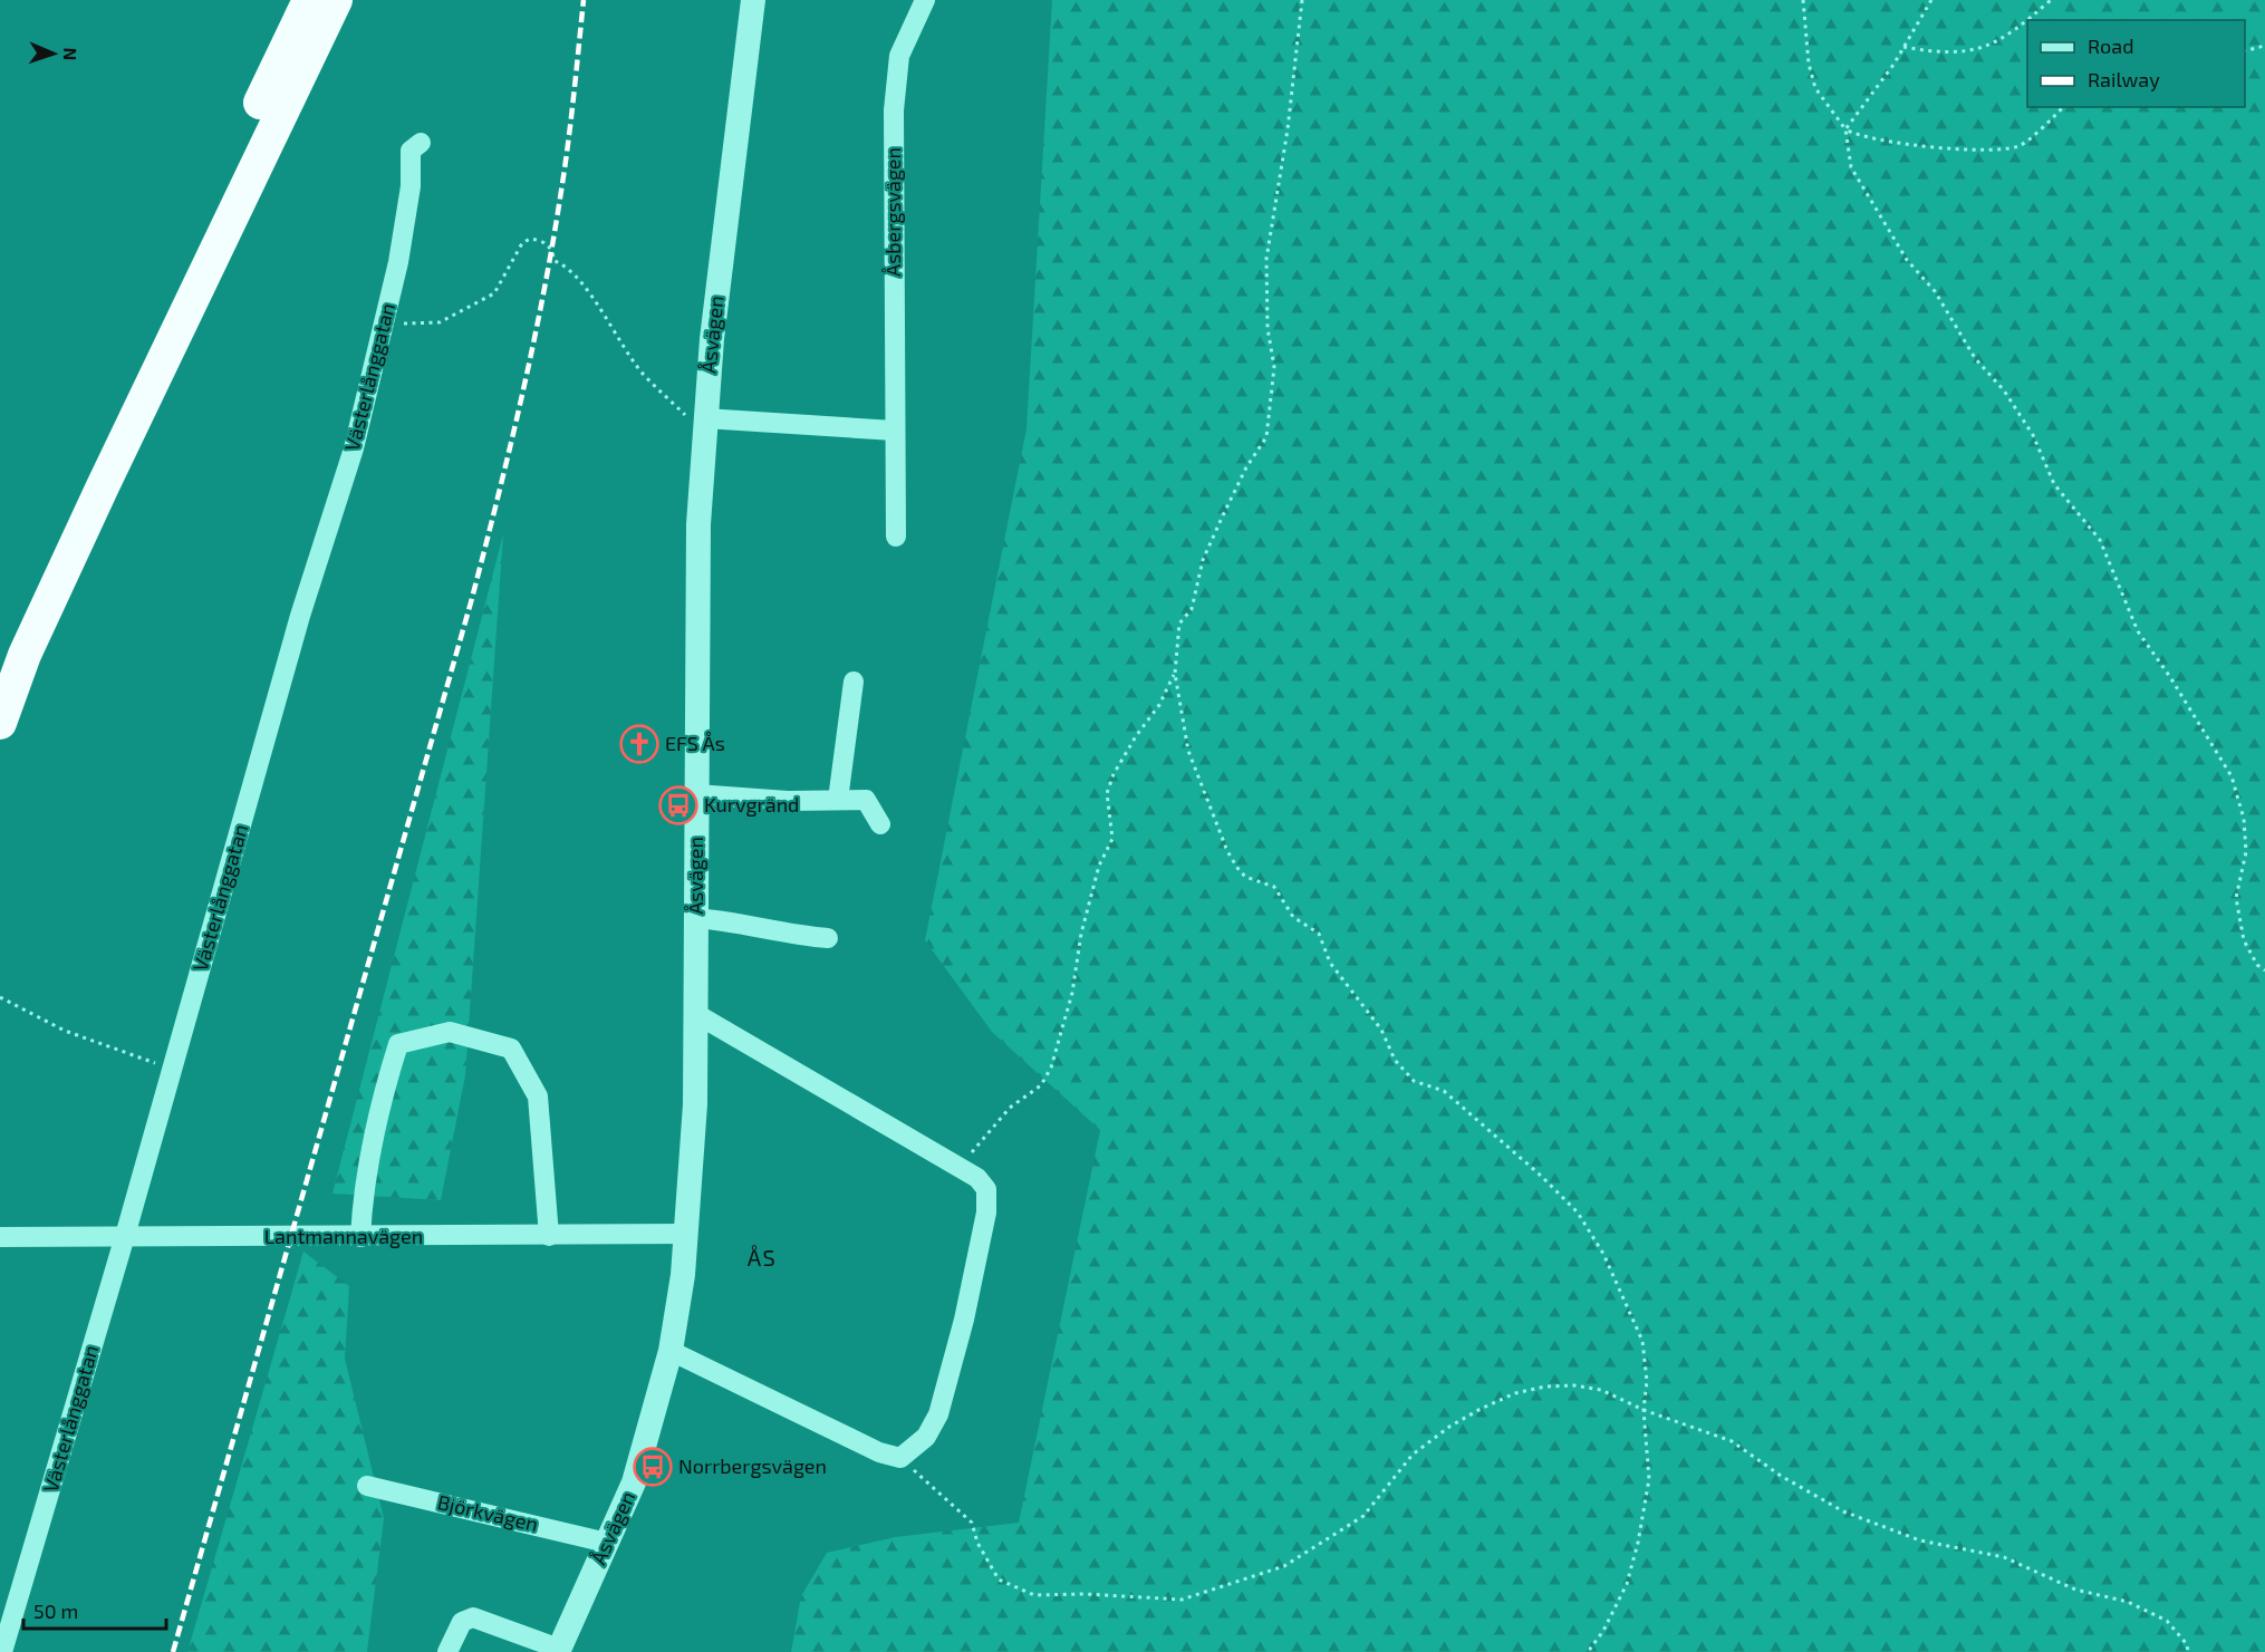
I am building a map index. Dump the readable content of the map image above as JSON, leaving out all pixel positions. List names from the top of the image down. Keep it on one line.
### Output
{"streets":{"street":["Åsbergsvägen","Åsvägen","Västerlånggatan","Lantmannavägen","Björkvägen"]},"crossings":[["Åsvägen","Lantmannavägen"],["Åsvägen","Björkvägen"],["Västerlånggatan","Lantmannavägen"]],"districts":["ÅS"],"places":{"church":["EFS Ås"],"bus stop":["Kurvgränd","Norrbergsvägen"]},"legend":["Road","Railway"],"scale_bar":"50 m","north":"right"}
